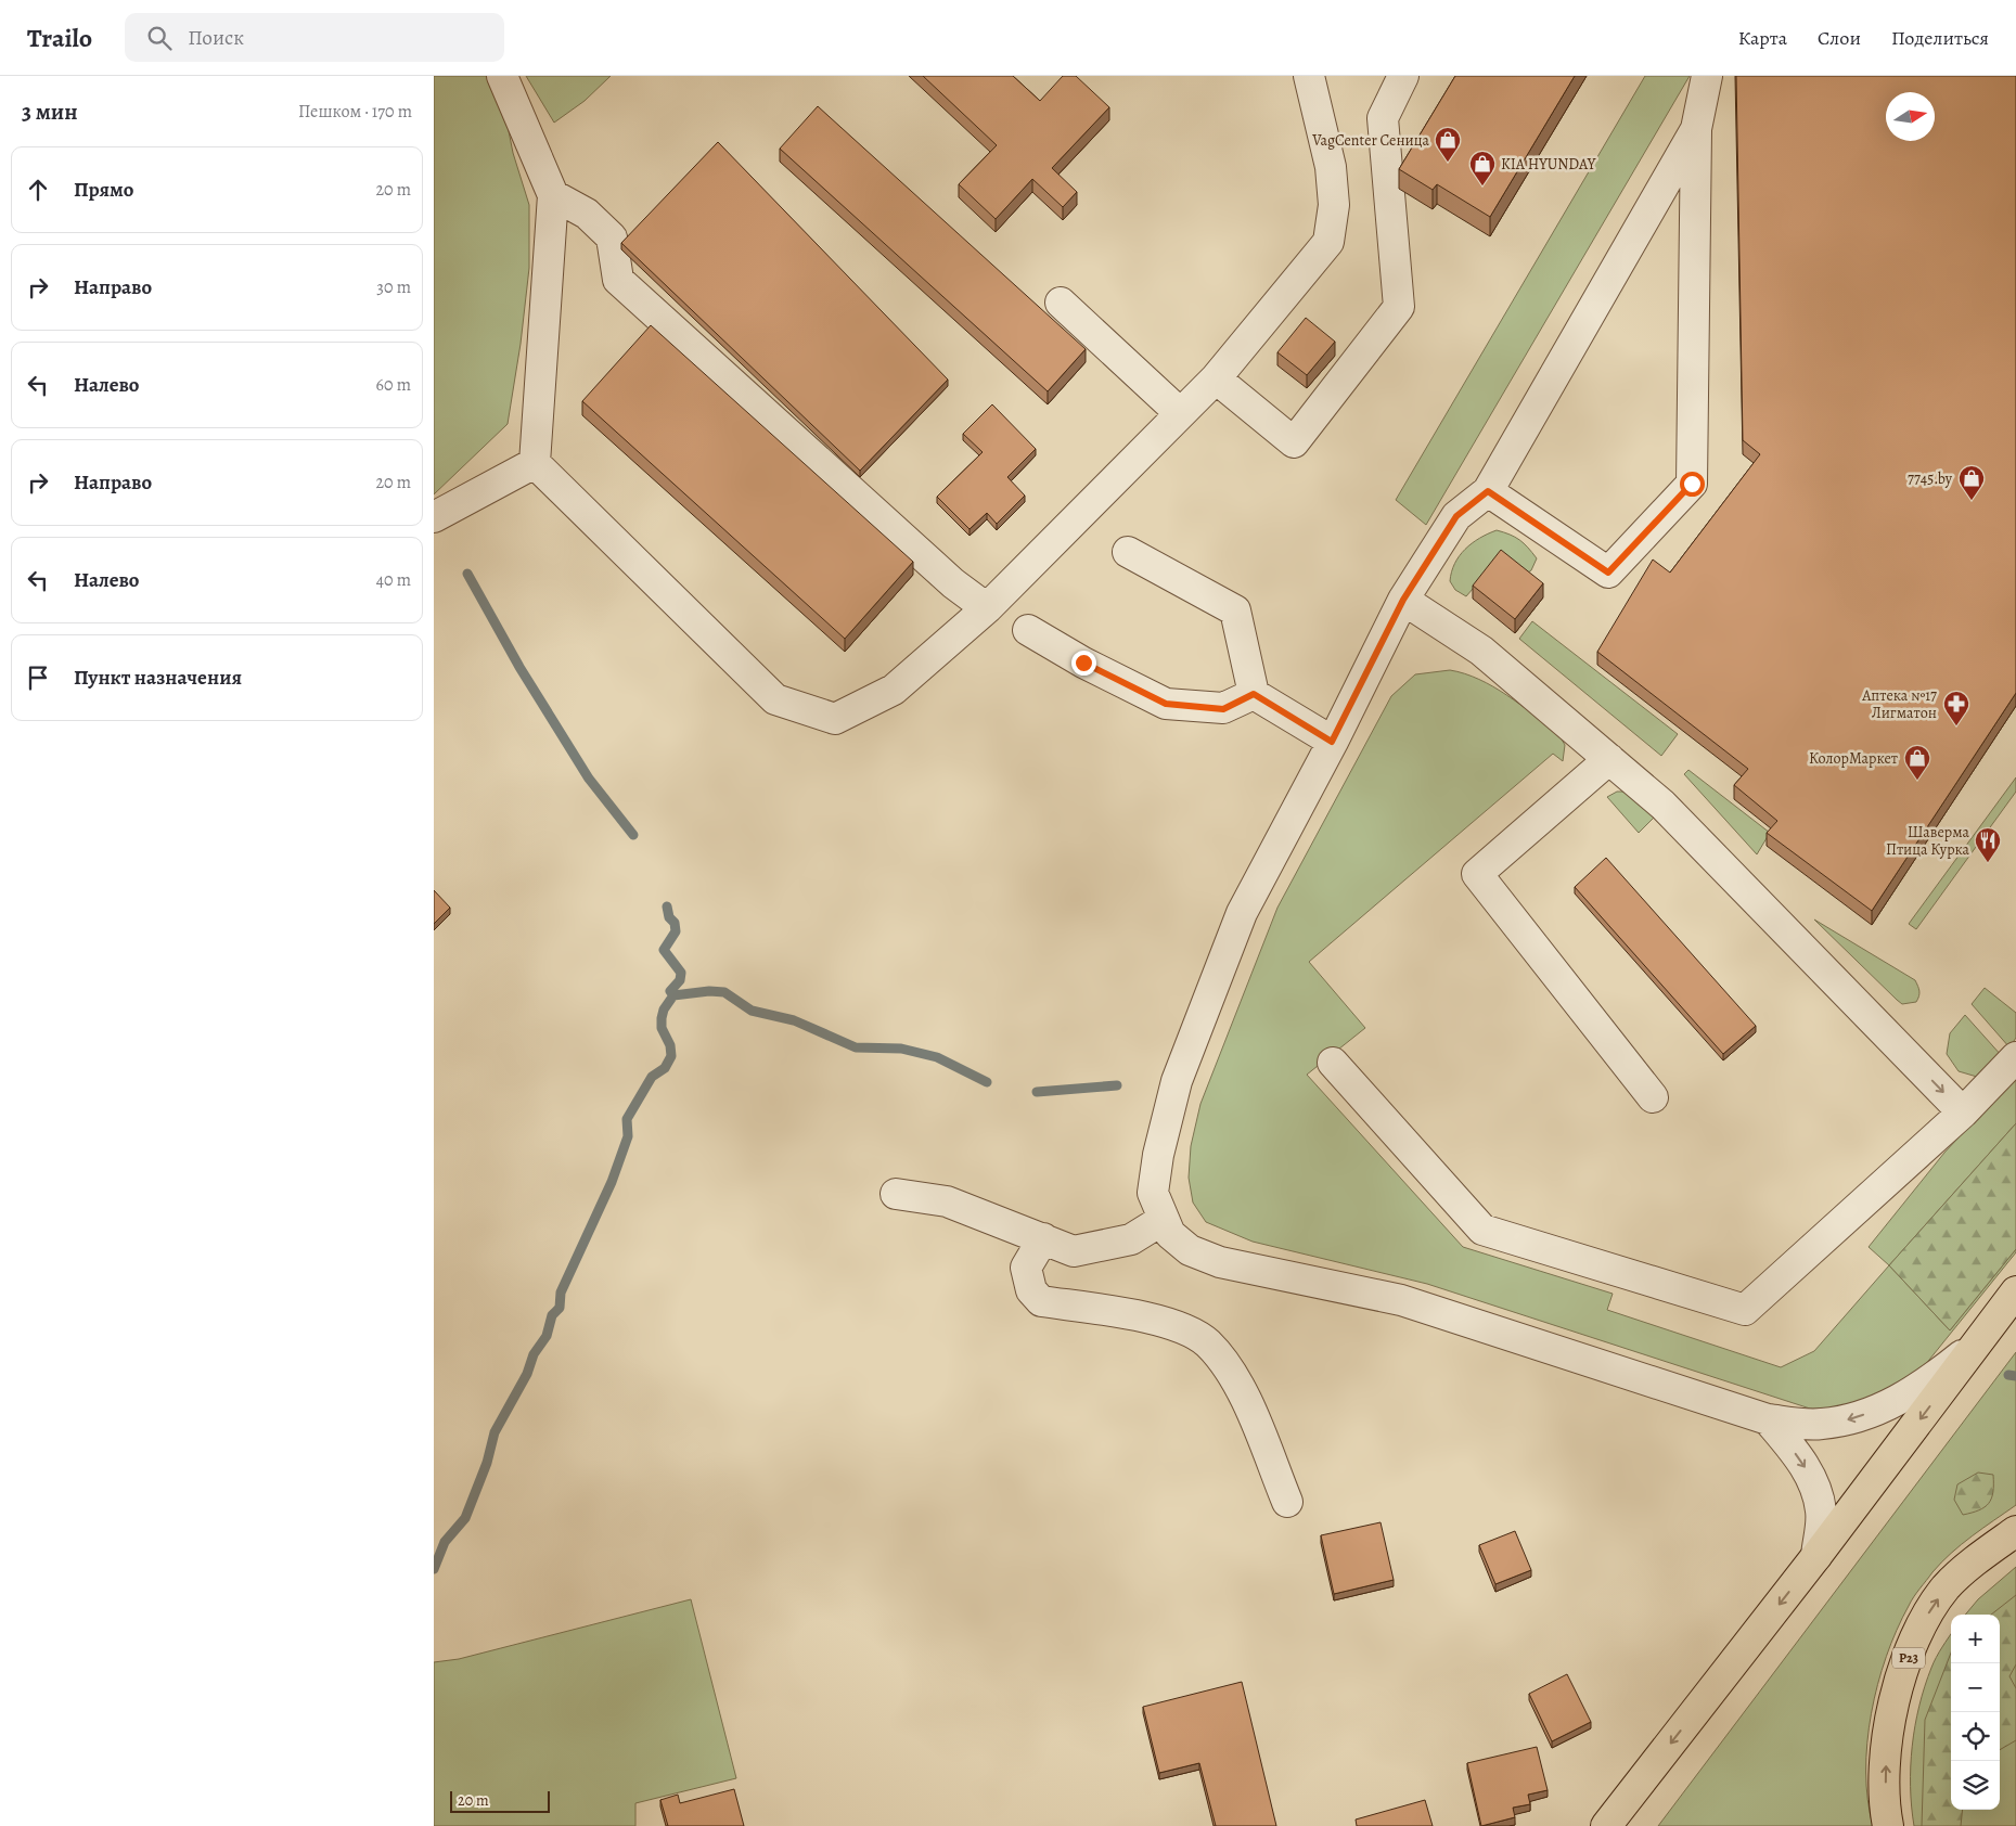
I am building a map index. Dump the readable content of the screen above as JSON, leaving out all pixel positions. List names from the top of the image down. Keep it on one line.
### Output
{"streets":{"highway":["Р23"]},"places":{"shop":["VagCenter Сеница","KIA HYUNDAY","7745.by","КолорМаркет"],"pharmacy":["Аптека №17 Лигматон"],"restaurant":["Шаверма Птица Курка"]},"scale_bar":"20 m","north":"right","page":{"header":"Trailo","search":"Поиск","nav":["Карта","Слои","Поделиться"],"heading":["3 мин","Пешком · 170 m"],"list":[["Прямо","20 m"],["Направо","30 m"],["Налево","60 m"],["Направо","20 m"],["Налево","40 m"],"Пункт назначения"],"map_buttons":["+","−"],"scale":"20 m"}}
